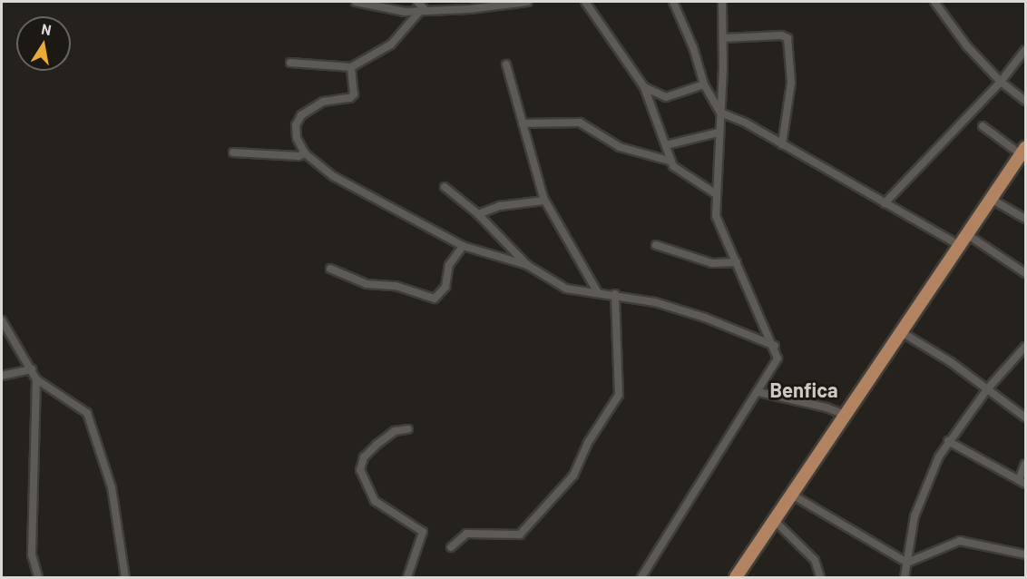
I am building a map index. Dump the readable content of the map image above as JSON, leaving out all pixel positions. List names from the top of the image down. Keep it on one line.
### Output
{"districts":["Benfica"],"north":"top"}
